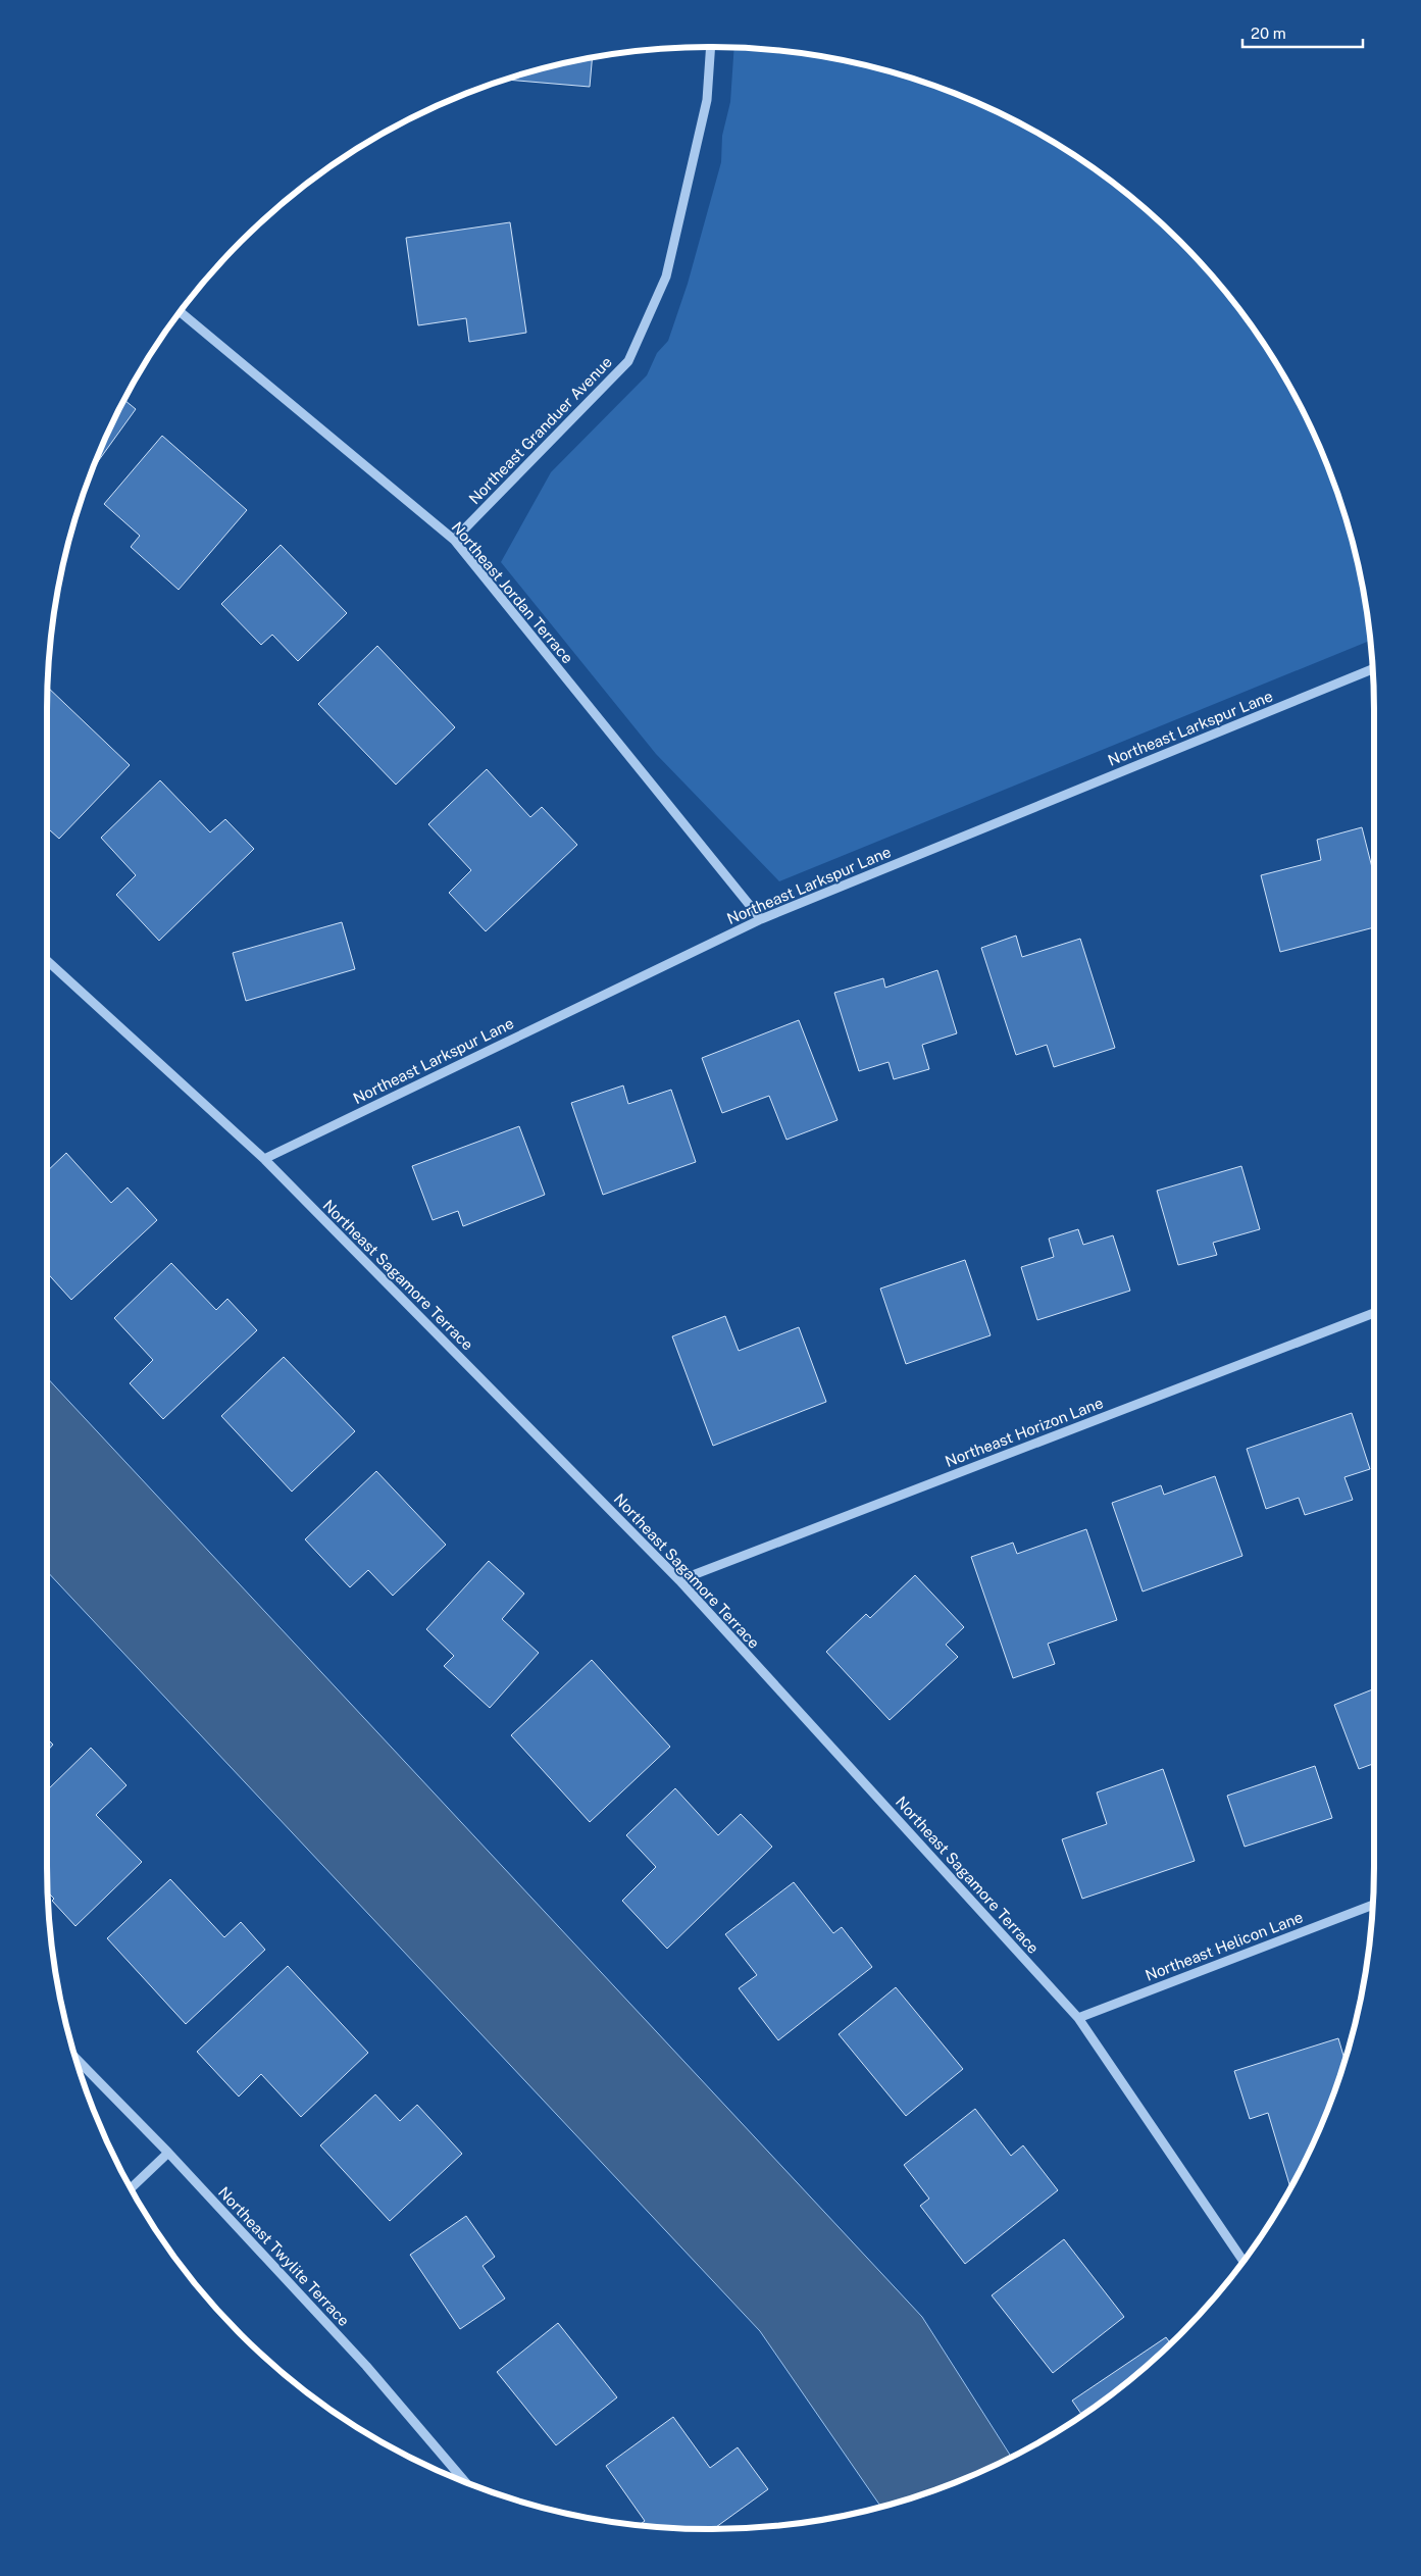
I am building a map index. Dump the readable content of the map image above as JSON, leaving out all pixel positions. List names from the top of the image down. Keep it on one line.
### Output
{"streets":{"street":["Northeast Granduer Avenue","Northeast Jordan Terrace","Northeast Larkspur Lane","Northeast Sagamore Terrace","Northeast Horizon Lane","Northeast Helicon Lane","Northeast Twylite Terrace"]},"crossings":[["Northeast Granduer Avenue","Northeast Jordan Terrace"],["Northeast Jordan Terrace","Northeast Larkspur Lane"],["Northeast Larkspur Lane","Northeast Sagamore Terrace"],["Northeast Sagamore Terrace","Northeast Horizon Lane"],["Northeast Sagamore Terrace","Northeast Helicon Lane"]],"scale_bar":"20 m"}
